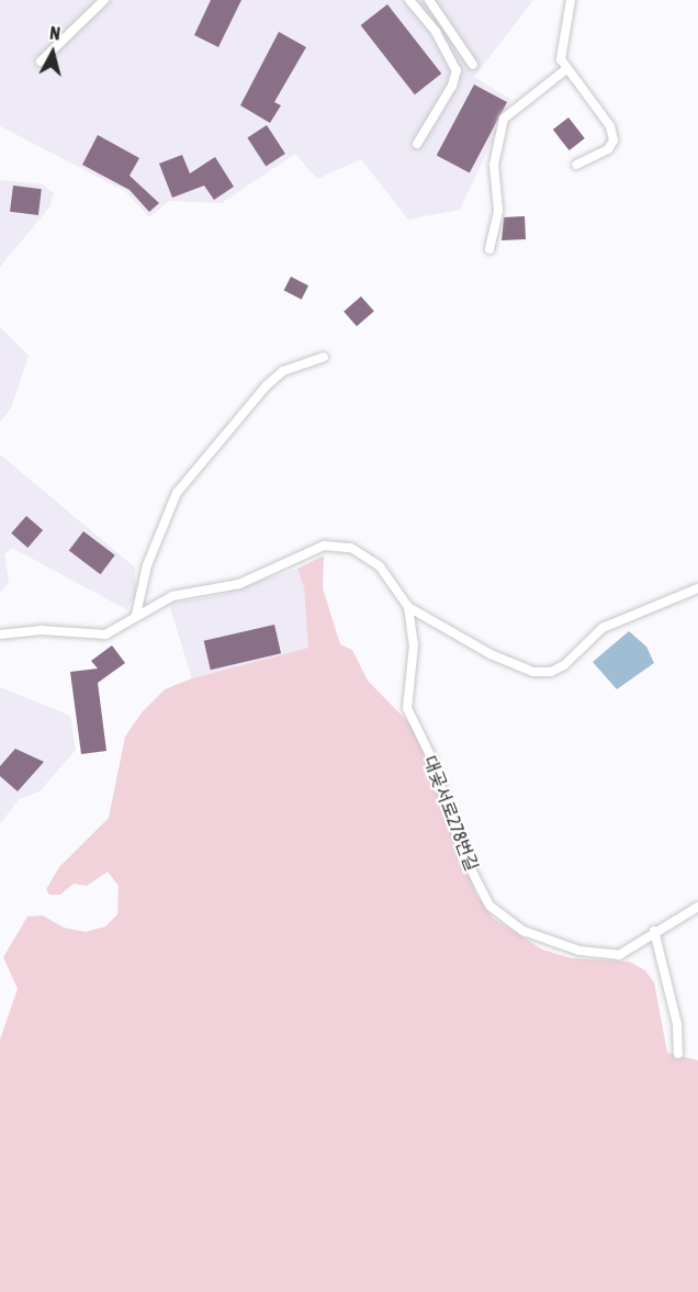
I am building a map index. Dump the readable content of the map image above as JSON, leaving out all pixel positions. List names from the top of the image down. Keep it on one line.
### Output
{"streets":{"lane":["대곶서로278번길"]},"north":"top"}
